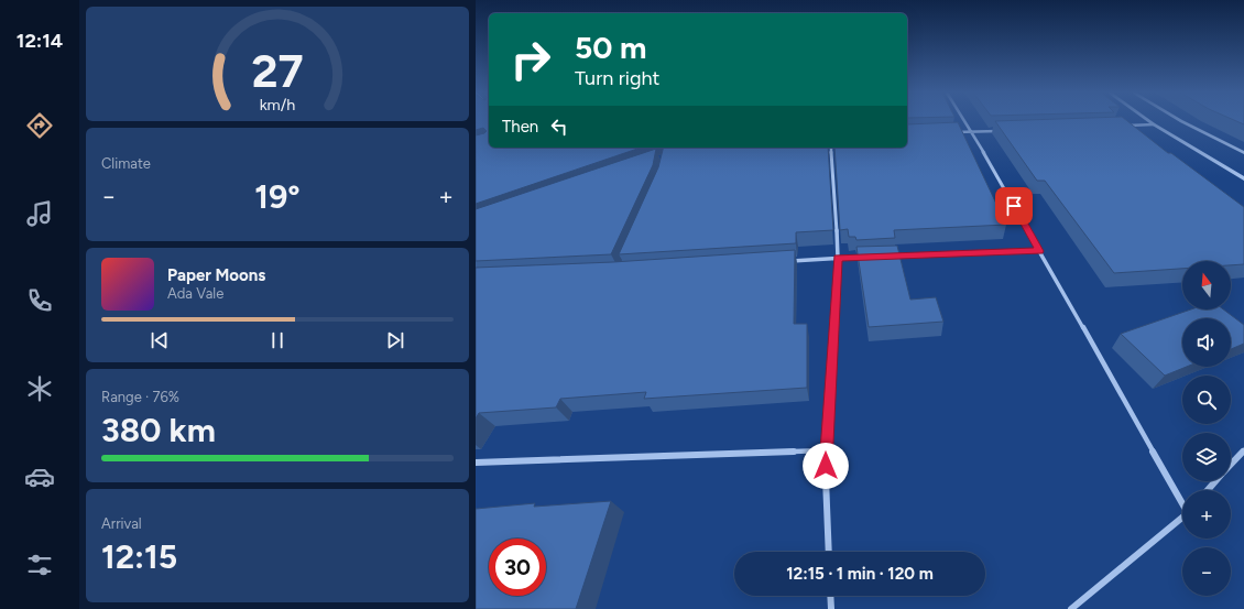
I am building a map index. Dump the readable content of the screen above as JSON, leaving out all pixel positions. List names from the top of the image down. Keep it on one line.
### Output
{"north":"top","page":{"tabs":"12:14","turn":["50 m","Turn right"],"then":"Then","tile":["Climate",["Range · 76%","380 km"],["Arrival","12:15"]],"heat":["−","19°","+"],"song":["Paper Moons","Ada Vale"],"map_buttons":["+","−"],"limit":"30","trip":"12:15 · 1 min · 120 m","gauge":["27","km/h"]}}
